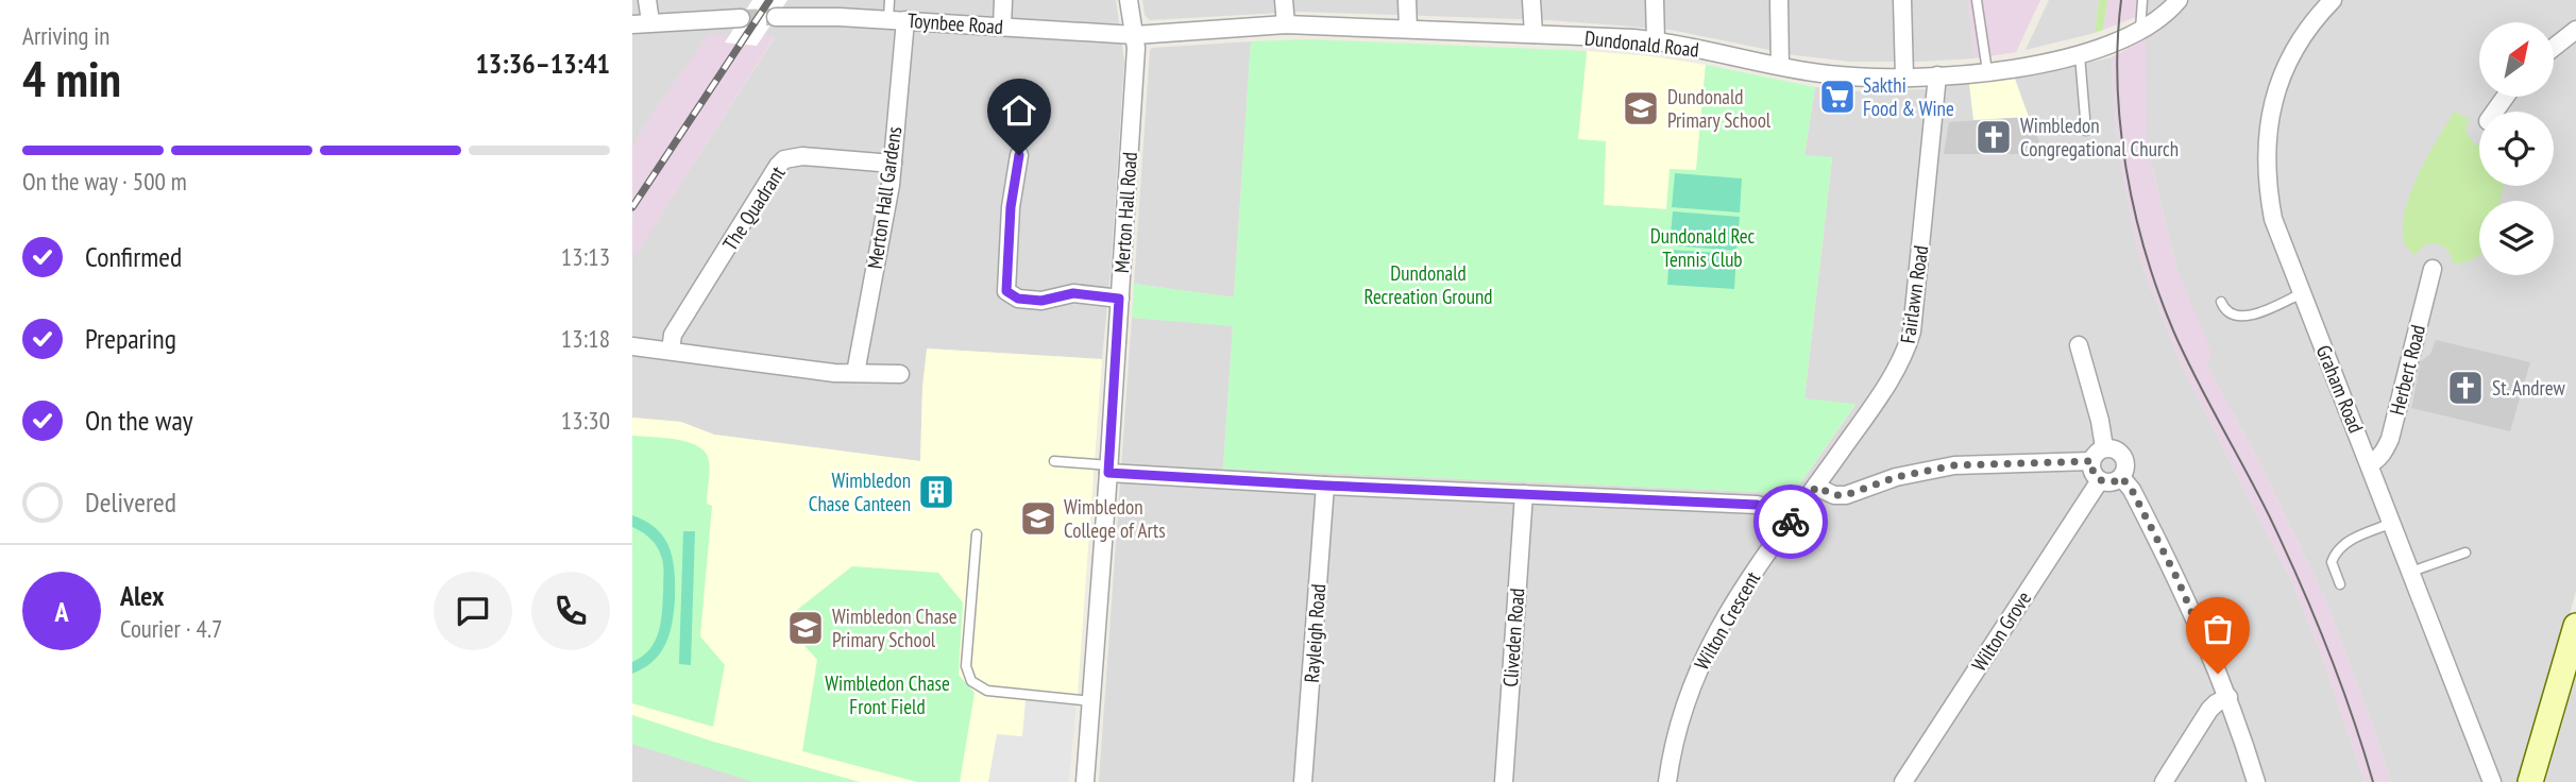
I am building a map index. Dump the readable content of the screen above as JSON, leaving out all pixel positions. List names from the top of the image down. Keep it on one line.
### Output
{"streets":{"street":["Toynbee Road","Dundonald Road","Merton Hall Gardens","The Quadrant","Merton Hall Road","Fairlawn Road","Herbert Road","Graham Road","Wilton Crescent","Wilton Grove","Rayleigh Road","Cliveden Road"]},"crossings":[["Toynbee Road","Dundonald Road"],["Toynbee Road","Merton Hall Gardens"],["Toynbee Road","Merton Hall Road"],["Dundonald Road","Merton Hall Road"],["Dundonald Road","Fairlawn Road"],["Merton Hall Gardens","The Quadrant"],["Fairlawn Road","Wilton Crescent"],["Herbert Road","Graham Road"]],"parks":["Dundonald Rec Tennis Club","Dundonald Recreation Ground","Wimbledon Chase Front Field"],"places":{"supermarket":["Sakthi Food & Wine"],"school or university":["Dundonald Primary School","Wimbledon College of Arts","Wimbledon Chase Primary School"],"church":["Wimbledon Congregational Church","St. Andrew"],"building":["Wimbledon Chase Canteen"]},"north":"top right","page":{"heading":["4 min","Arriving in","13:36–13:41"],"panel":["Alex","Courier · 4.7"],"bar":"On the way · 500 m","list":[["Confirmed","13:13"],["Preparing","13:18"],["On the way","13:30"],"Delivered"],"round":"A"}}
